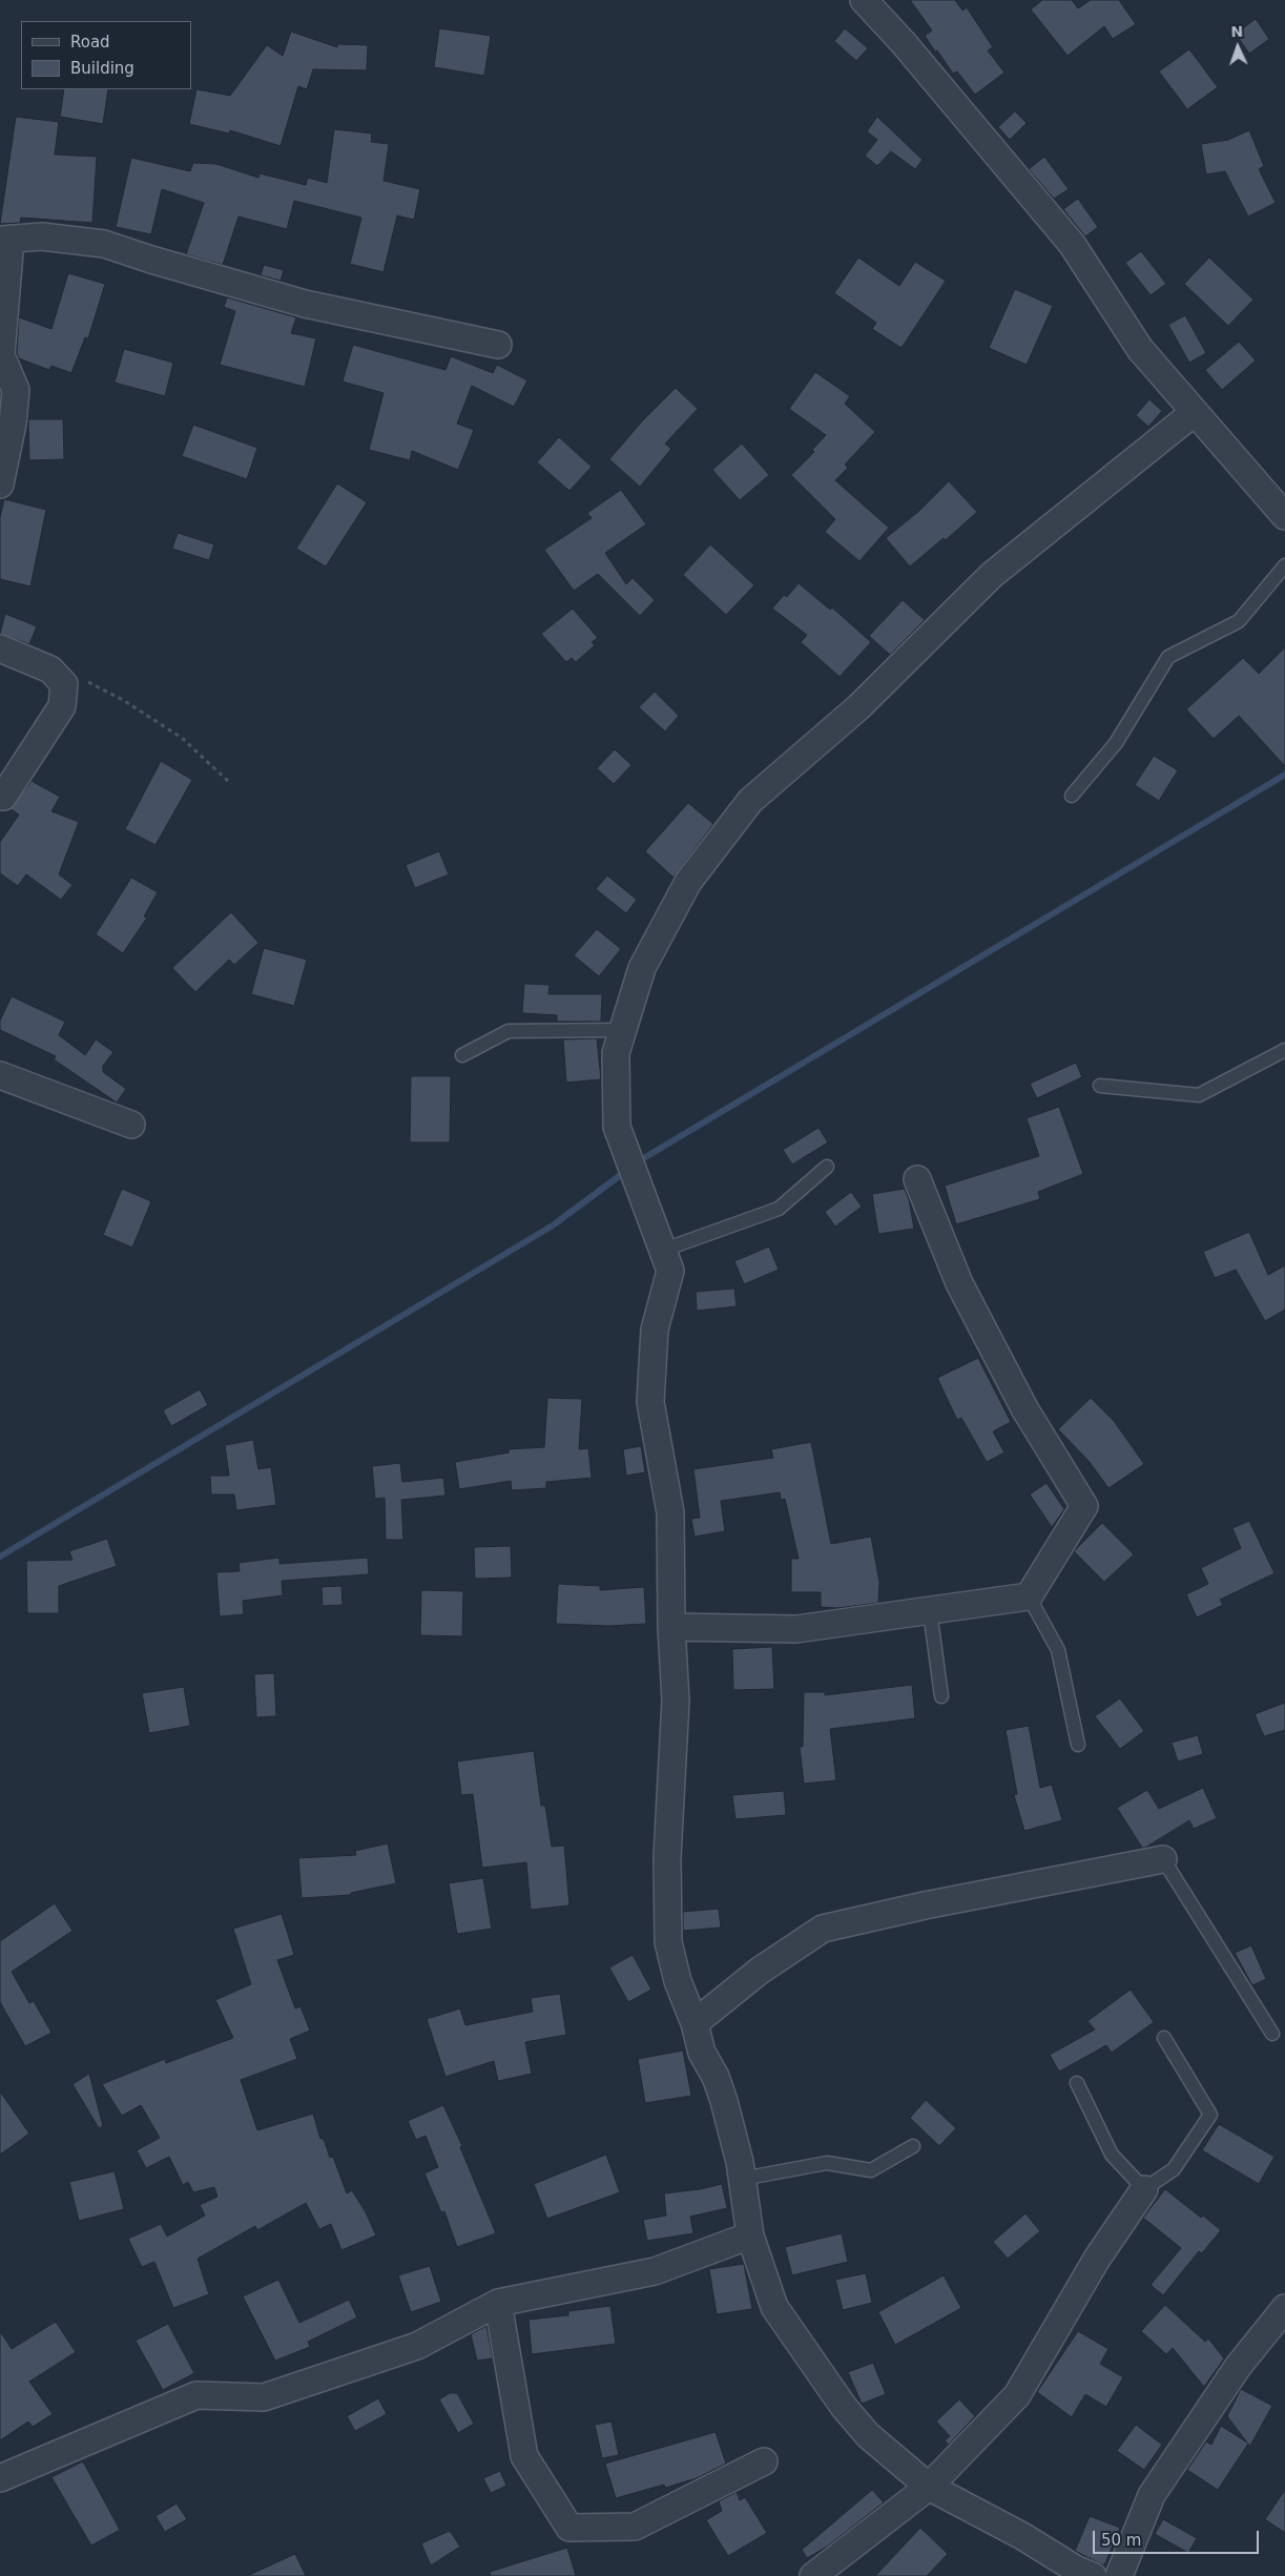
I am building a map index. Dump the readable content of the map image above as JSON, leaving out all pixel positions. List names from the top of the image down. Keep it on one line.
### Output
{"legend":["Road","Building"],"scale_bar":"50 m","north":"top"}
